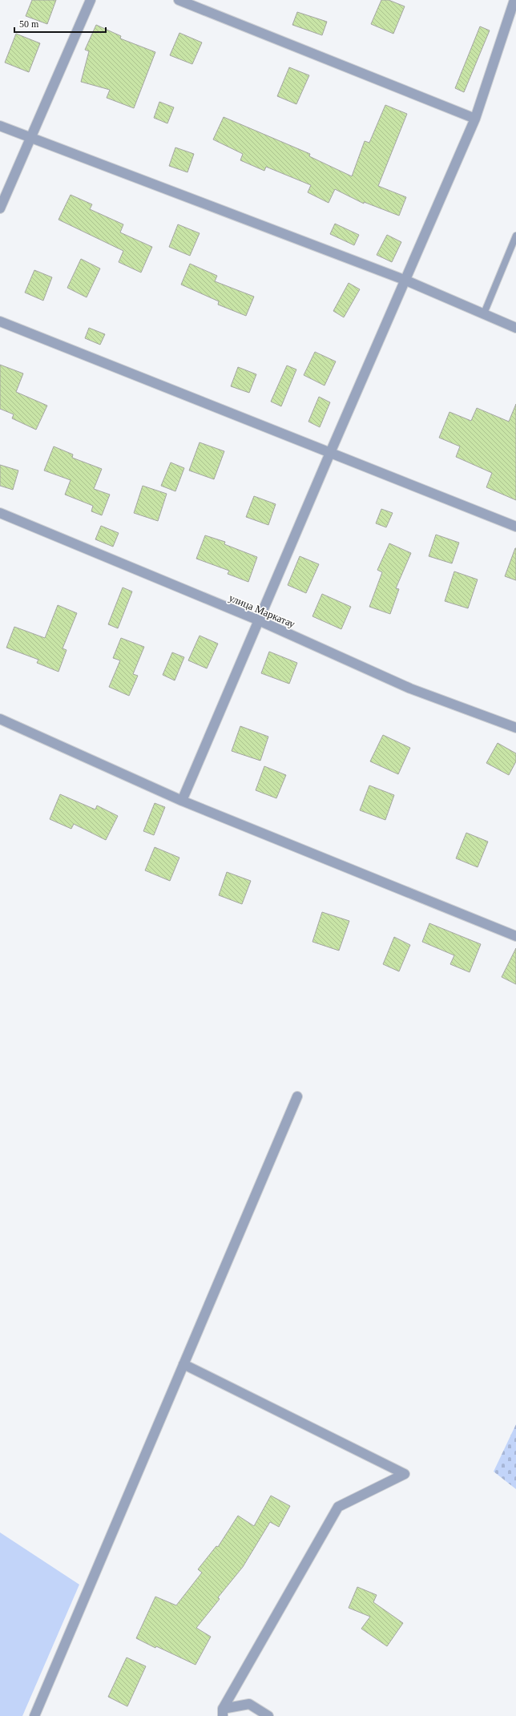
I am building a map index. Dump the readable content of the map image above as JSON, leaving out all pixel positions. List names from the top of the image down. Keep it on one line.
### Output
{"streets":{"street":["улица Маркатау"]},"scale_bar":"50 m"}
